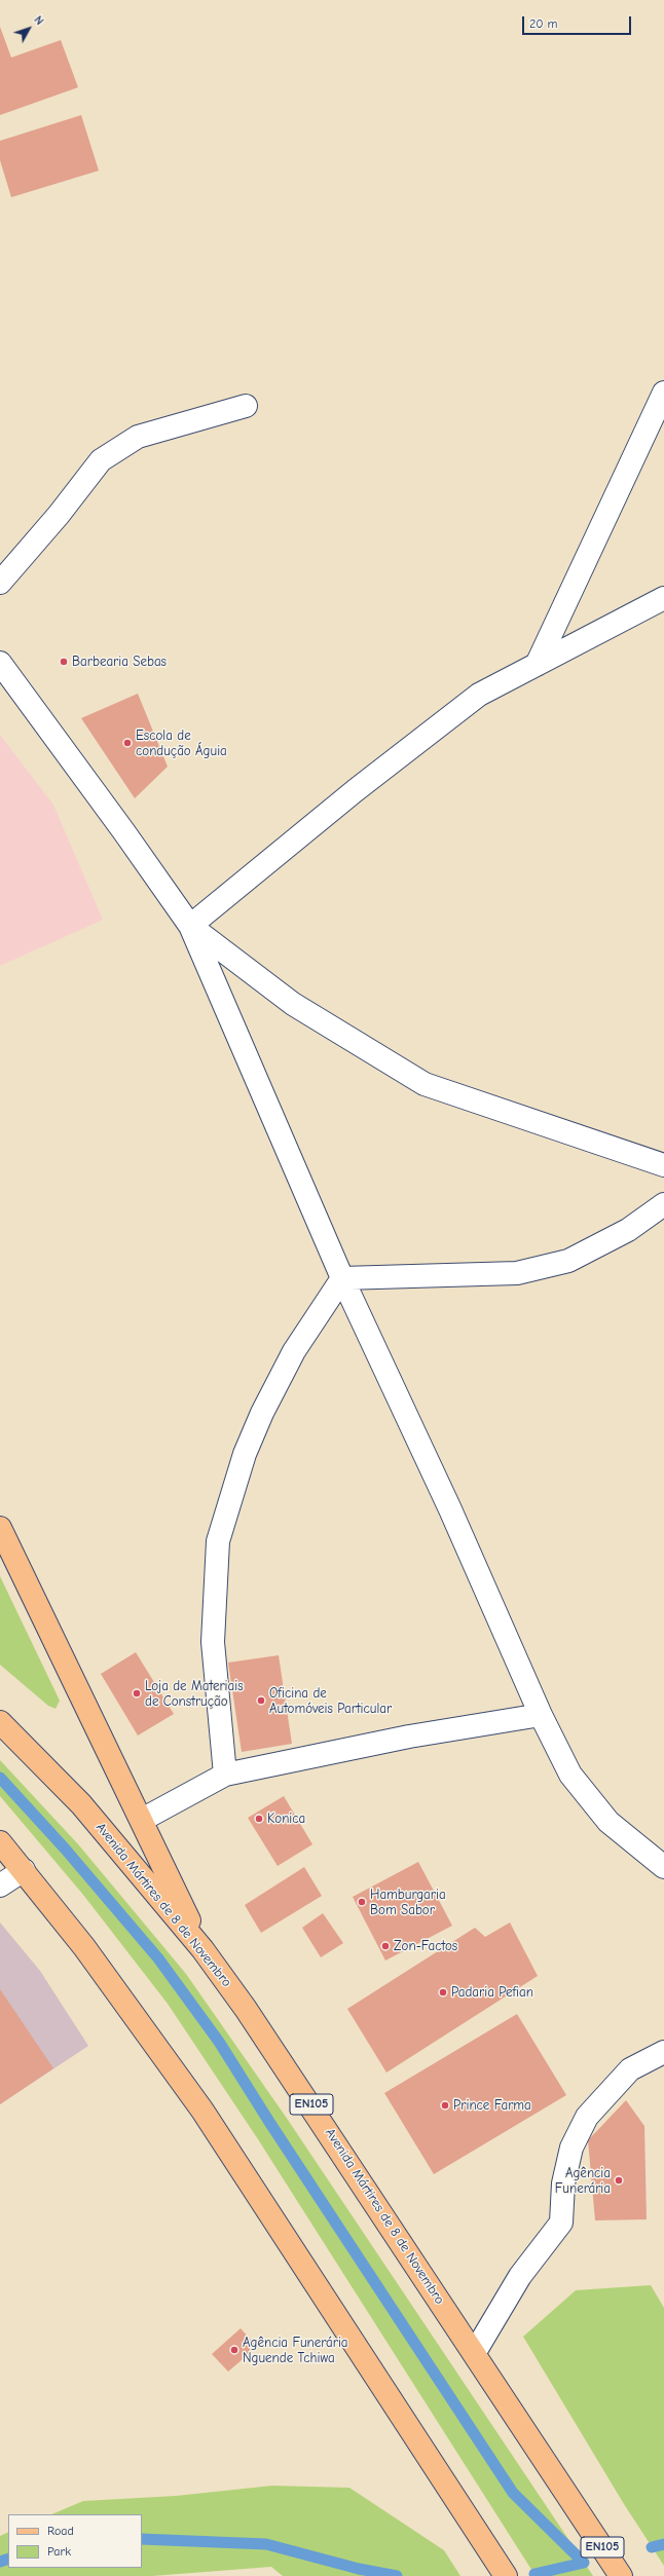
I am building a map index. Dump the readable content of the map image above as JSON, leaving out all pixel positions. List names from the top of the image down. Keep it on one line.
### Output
{"streets":{"main road":["Avenida Mártires de 8 de Novembro","EN105"]},"places":["Barbearia Sebas","Escola de condução Águia","Loja de Materiais de Construção","Oficina de Automóveis Particular","Konica","Hamburgaria Bom Sabor","Zon-Factos","Padaria Pefian","Prince Farma","Agência Funerária","Agência Funerária Nguende Tchiwa"],"legend":["Road","Park"],"scale_bar":"20 m","north":"top right"}
